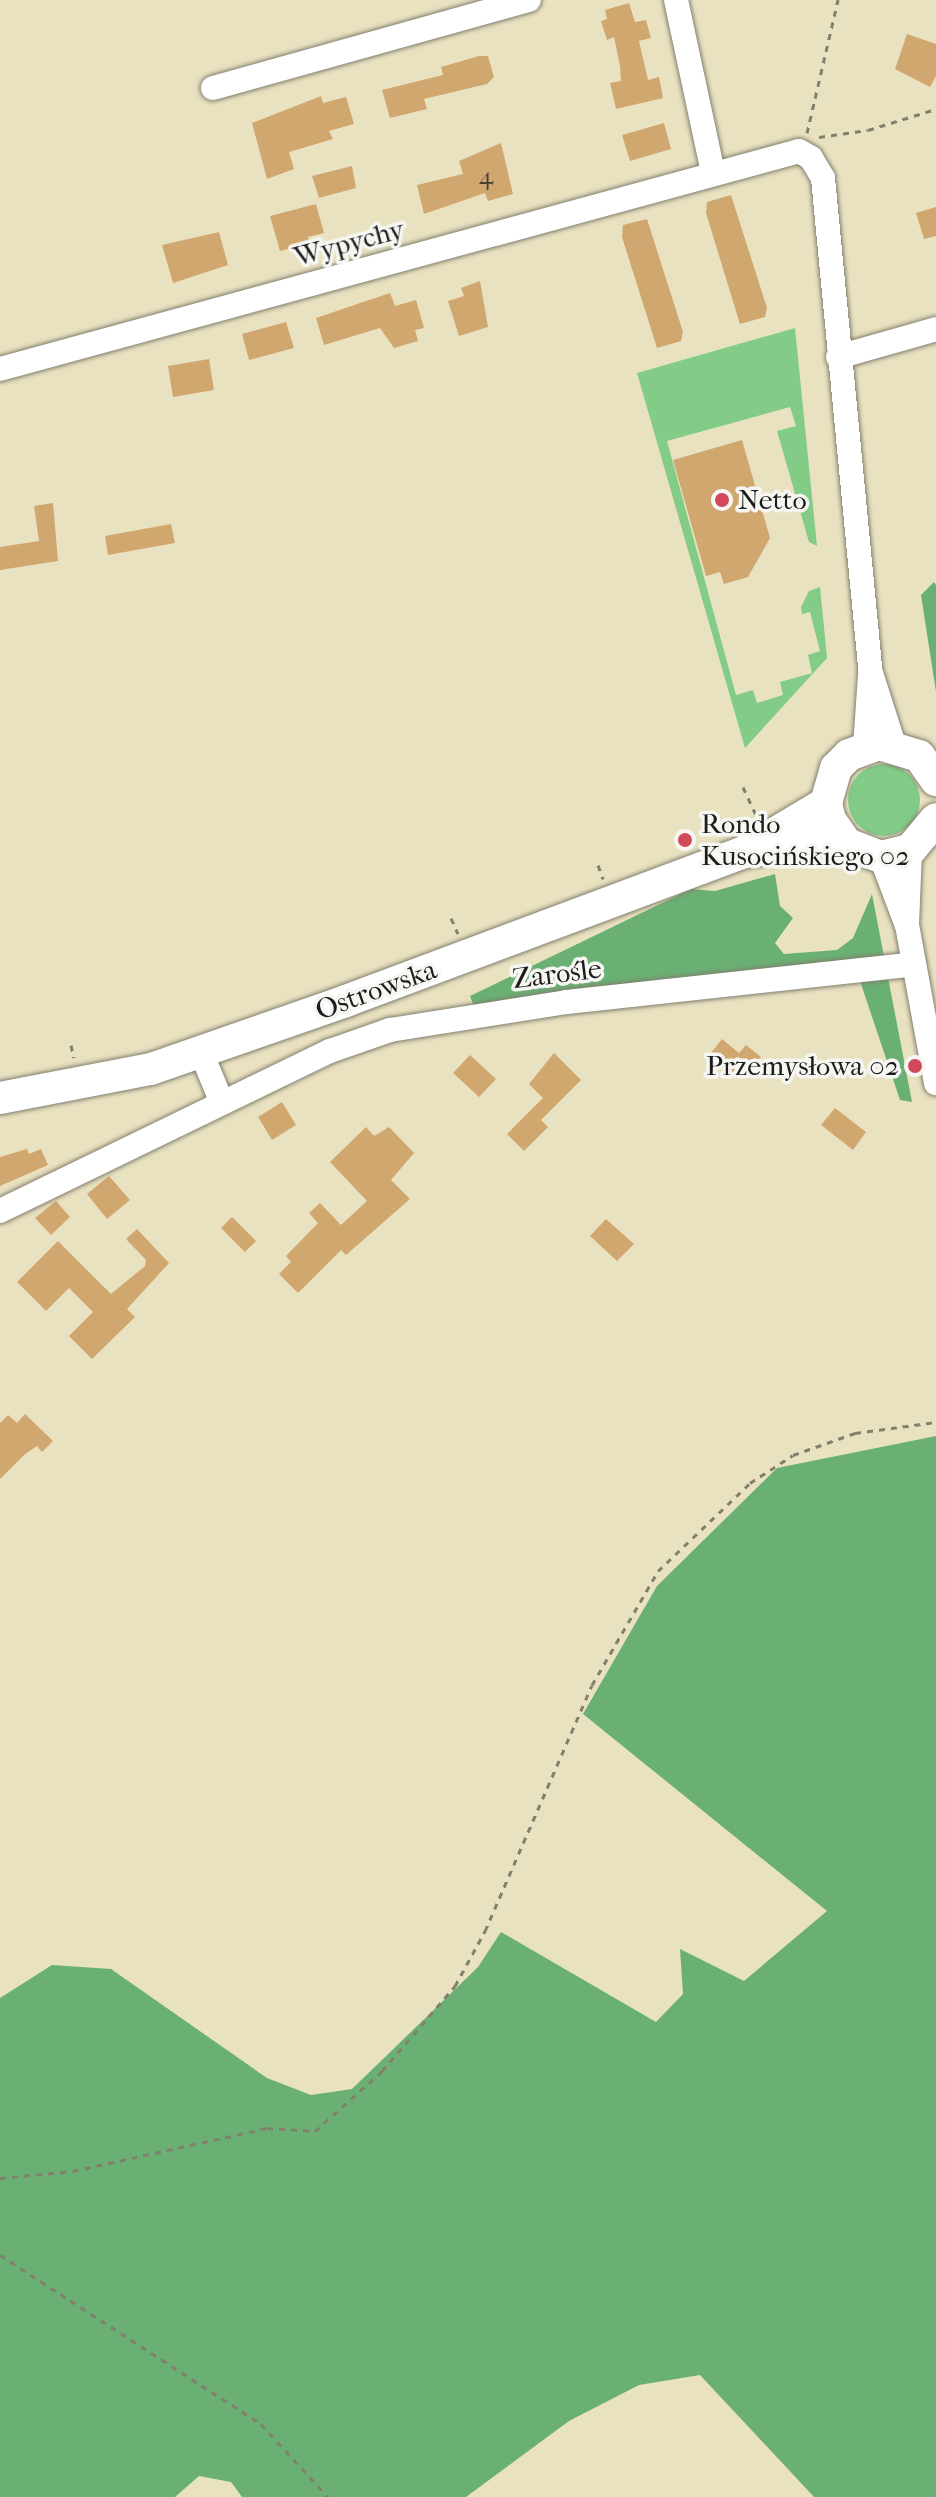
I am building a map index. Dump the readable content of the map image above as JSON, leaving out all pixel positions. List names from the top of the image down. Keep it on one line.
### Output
{"streets":{"main road":["Ostrowska"],"street":["Wypychy","Zarośle"]},"places":["Netto","Rondo Kusocińskiego 02","Przemysłowa 02"],"house_numbers":["4"]}
